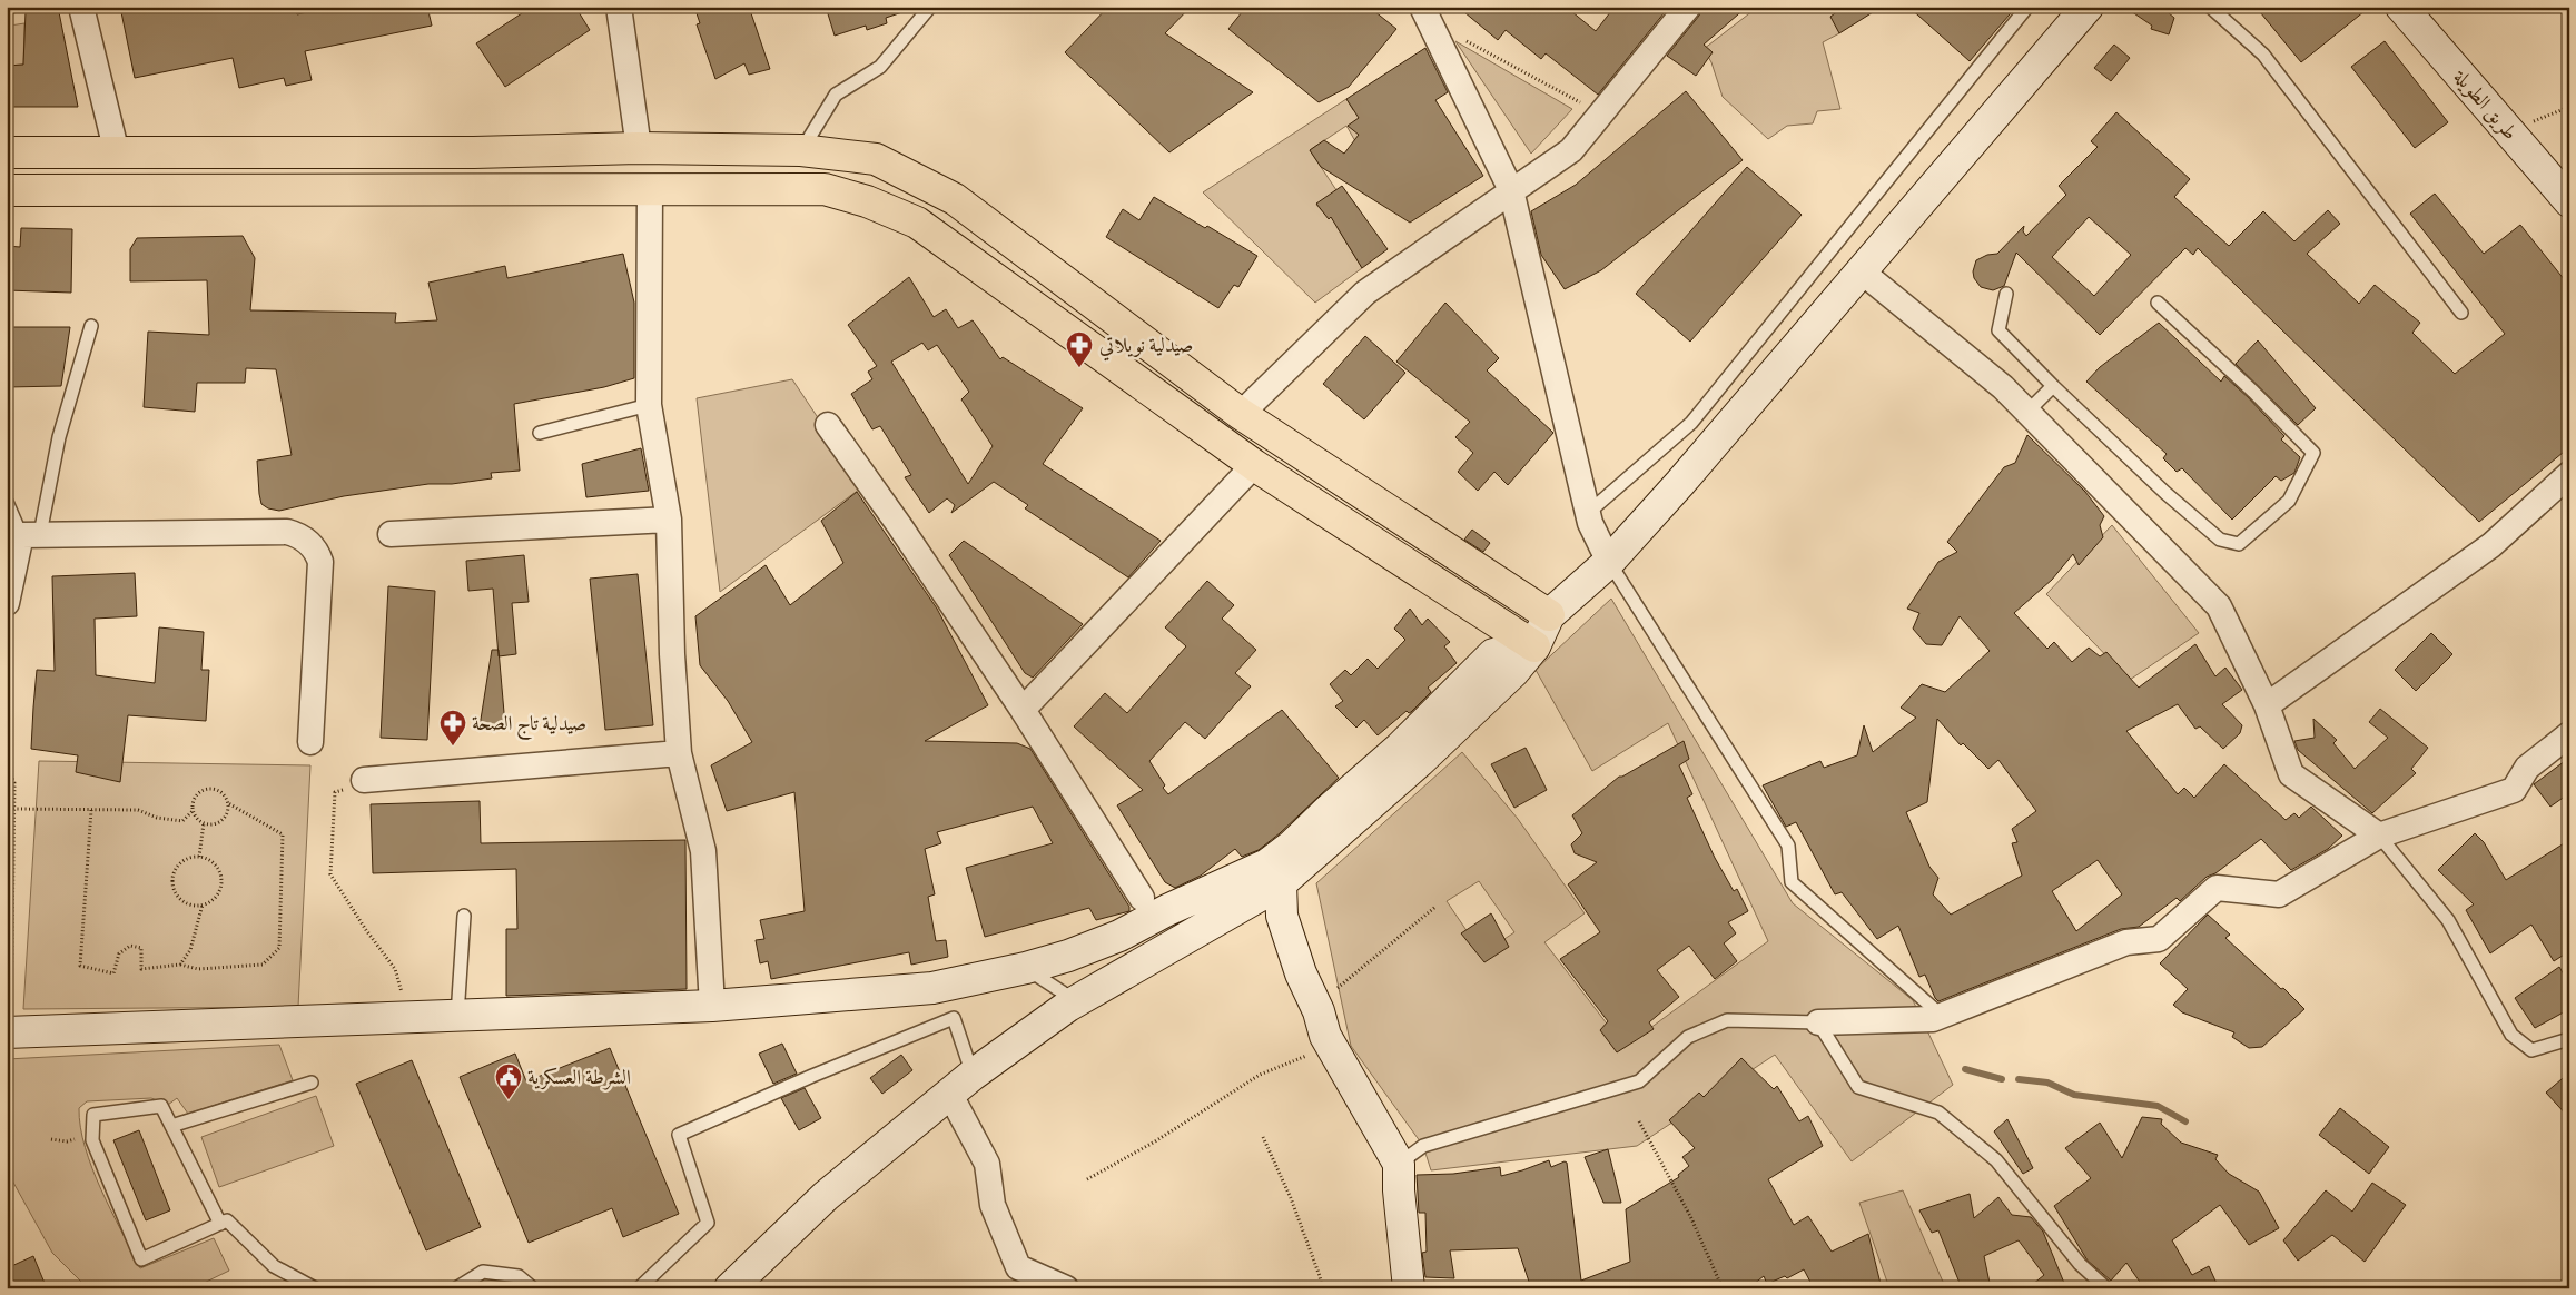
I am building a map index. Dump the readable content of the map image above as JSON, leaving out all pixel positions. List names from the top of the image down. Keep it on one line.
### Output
{"streets":{"main road":["طريق الطويلة"]},"places":{"pharmacy":["صيدلية نويلاتي","صيدلية تاج الصحة"],"public building":["الشرطة العسكرية"]}}
